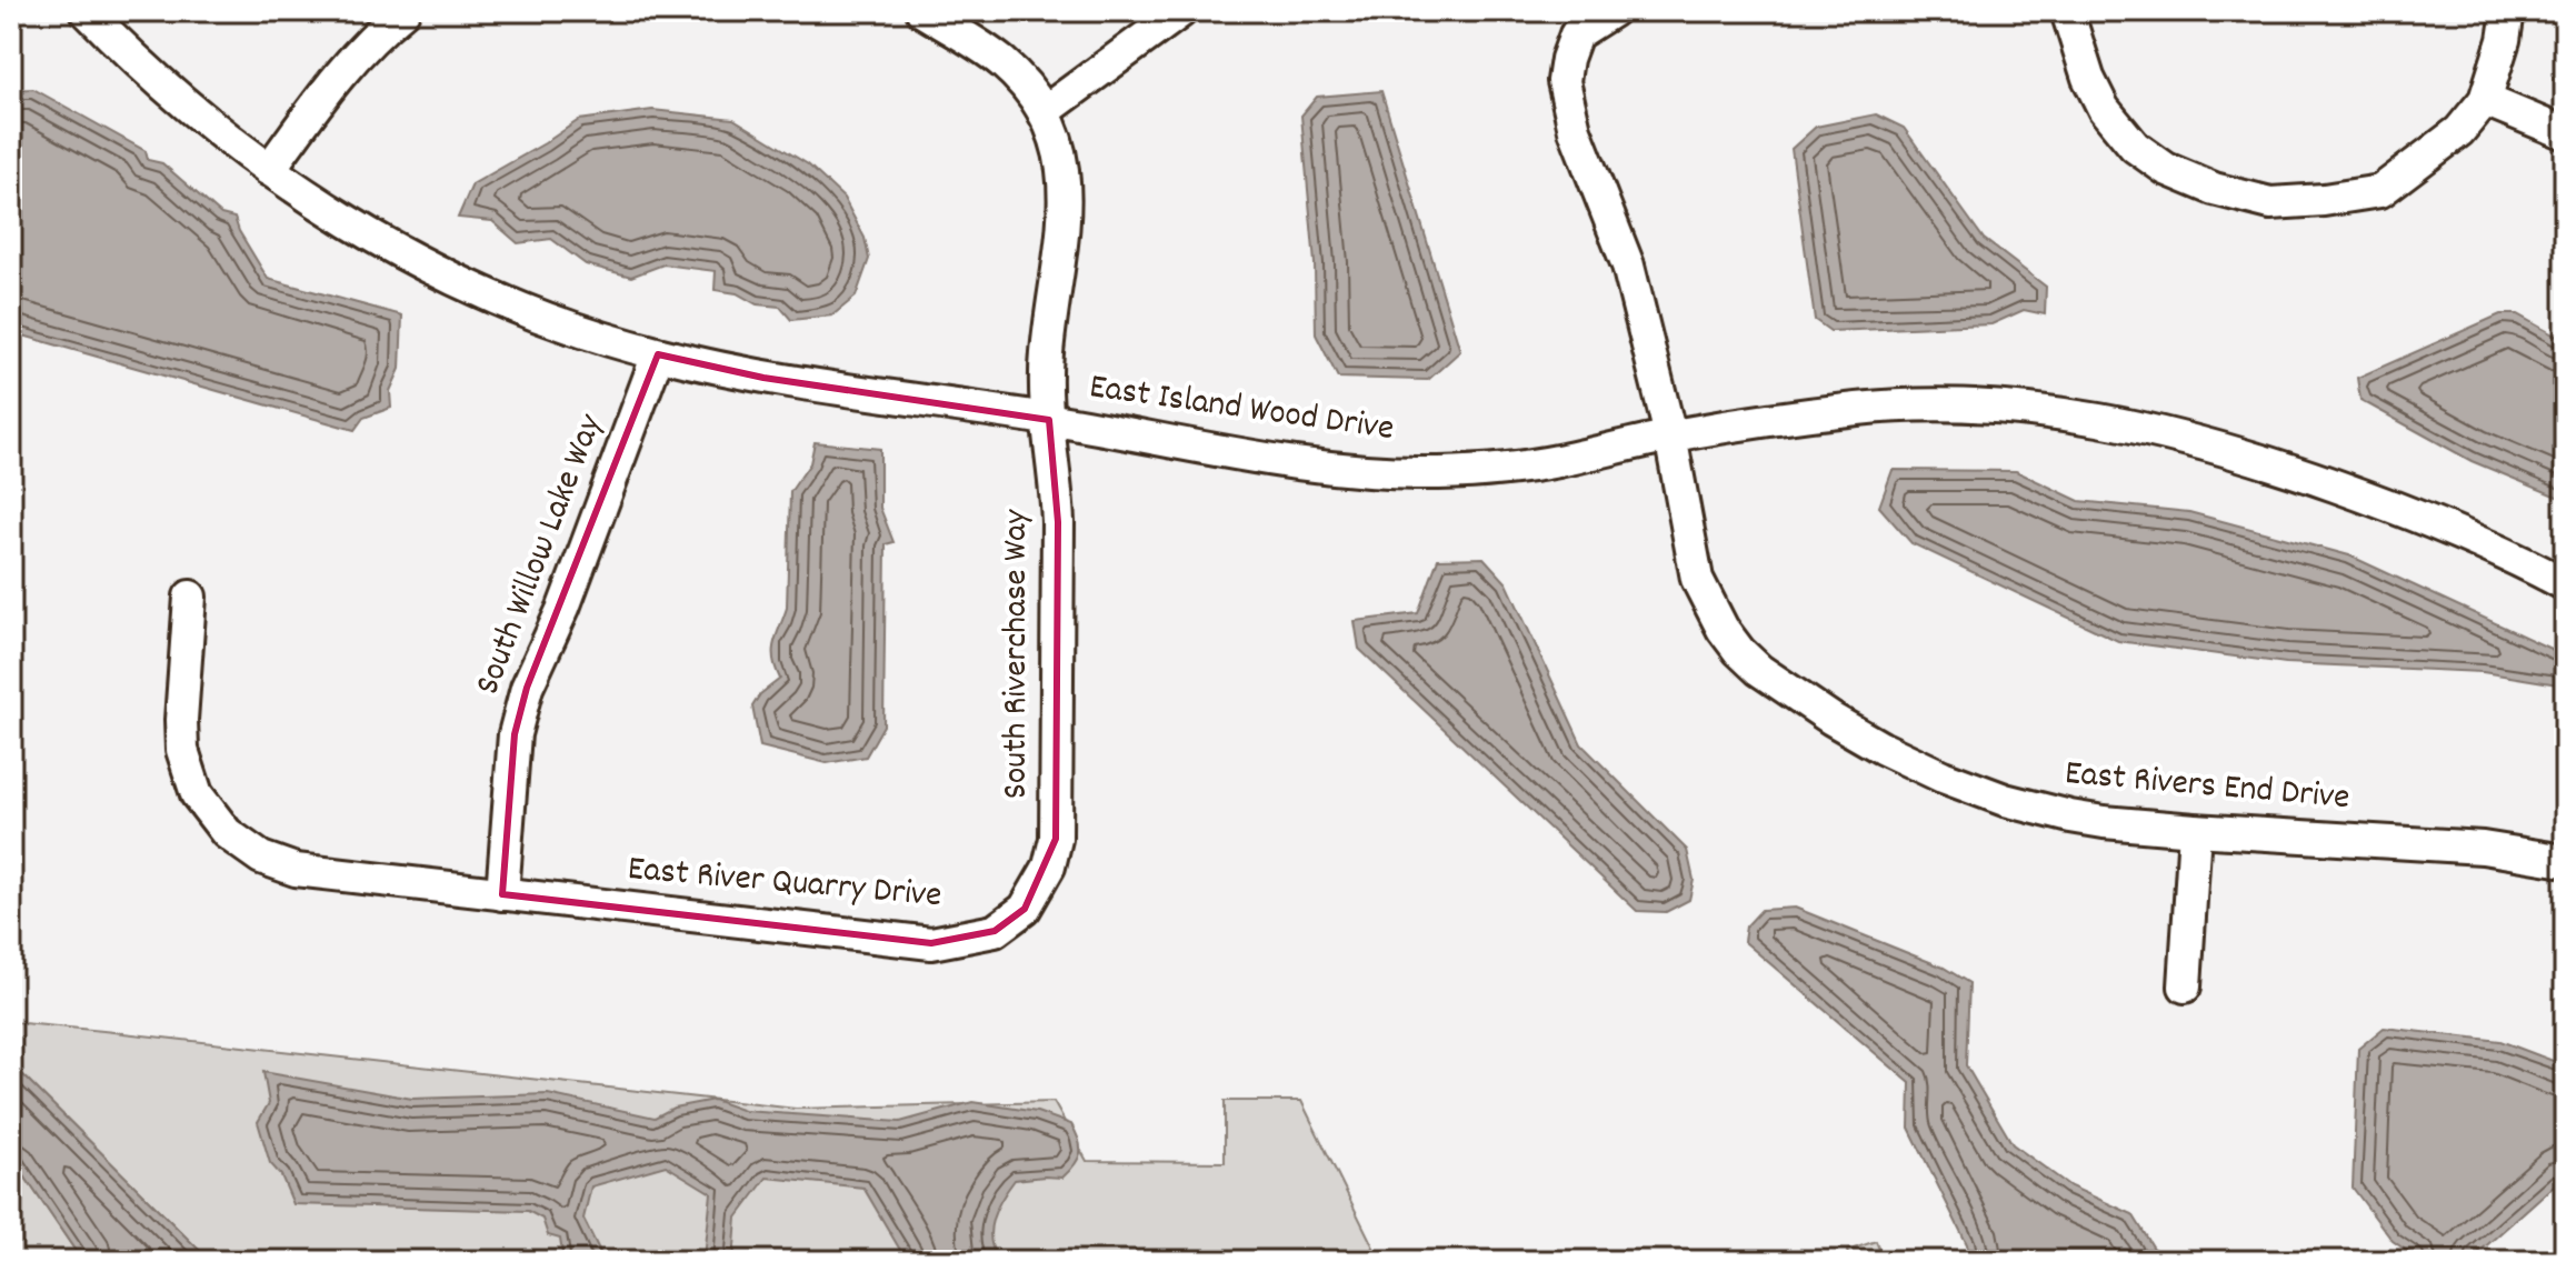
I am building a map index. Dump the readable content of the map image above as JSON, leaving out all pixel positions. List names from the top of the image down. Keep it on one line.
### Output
{"streets":{"street":["East Island Wood Drive","South Willow Lake Way","South Riverchase Way","East Rivers End Drive","East River Quarry Drive"]},"crossings":[["East Island Wood Drive","South Willow Lake Way"],["East Island Wood Drive","South Riverchase Way"],["East Island Wood Drive","East Rivers End Drive"],["South Willow Lake Way","East River Quarry Drive"],["South Riverchase Way","East River Quarry Drive"]]}
